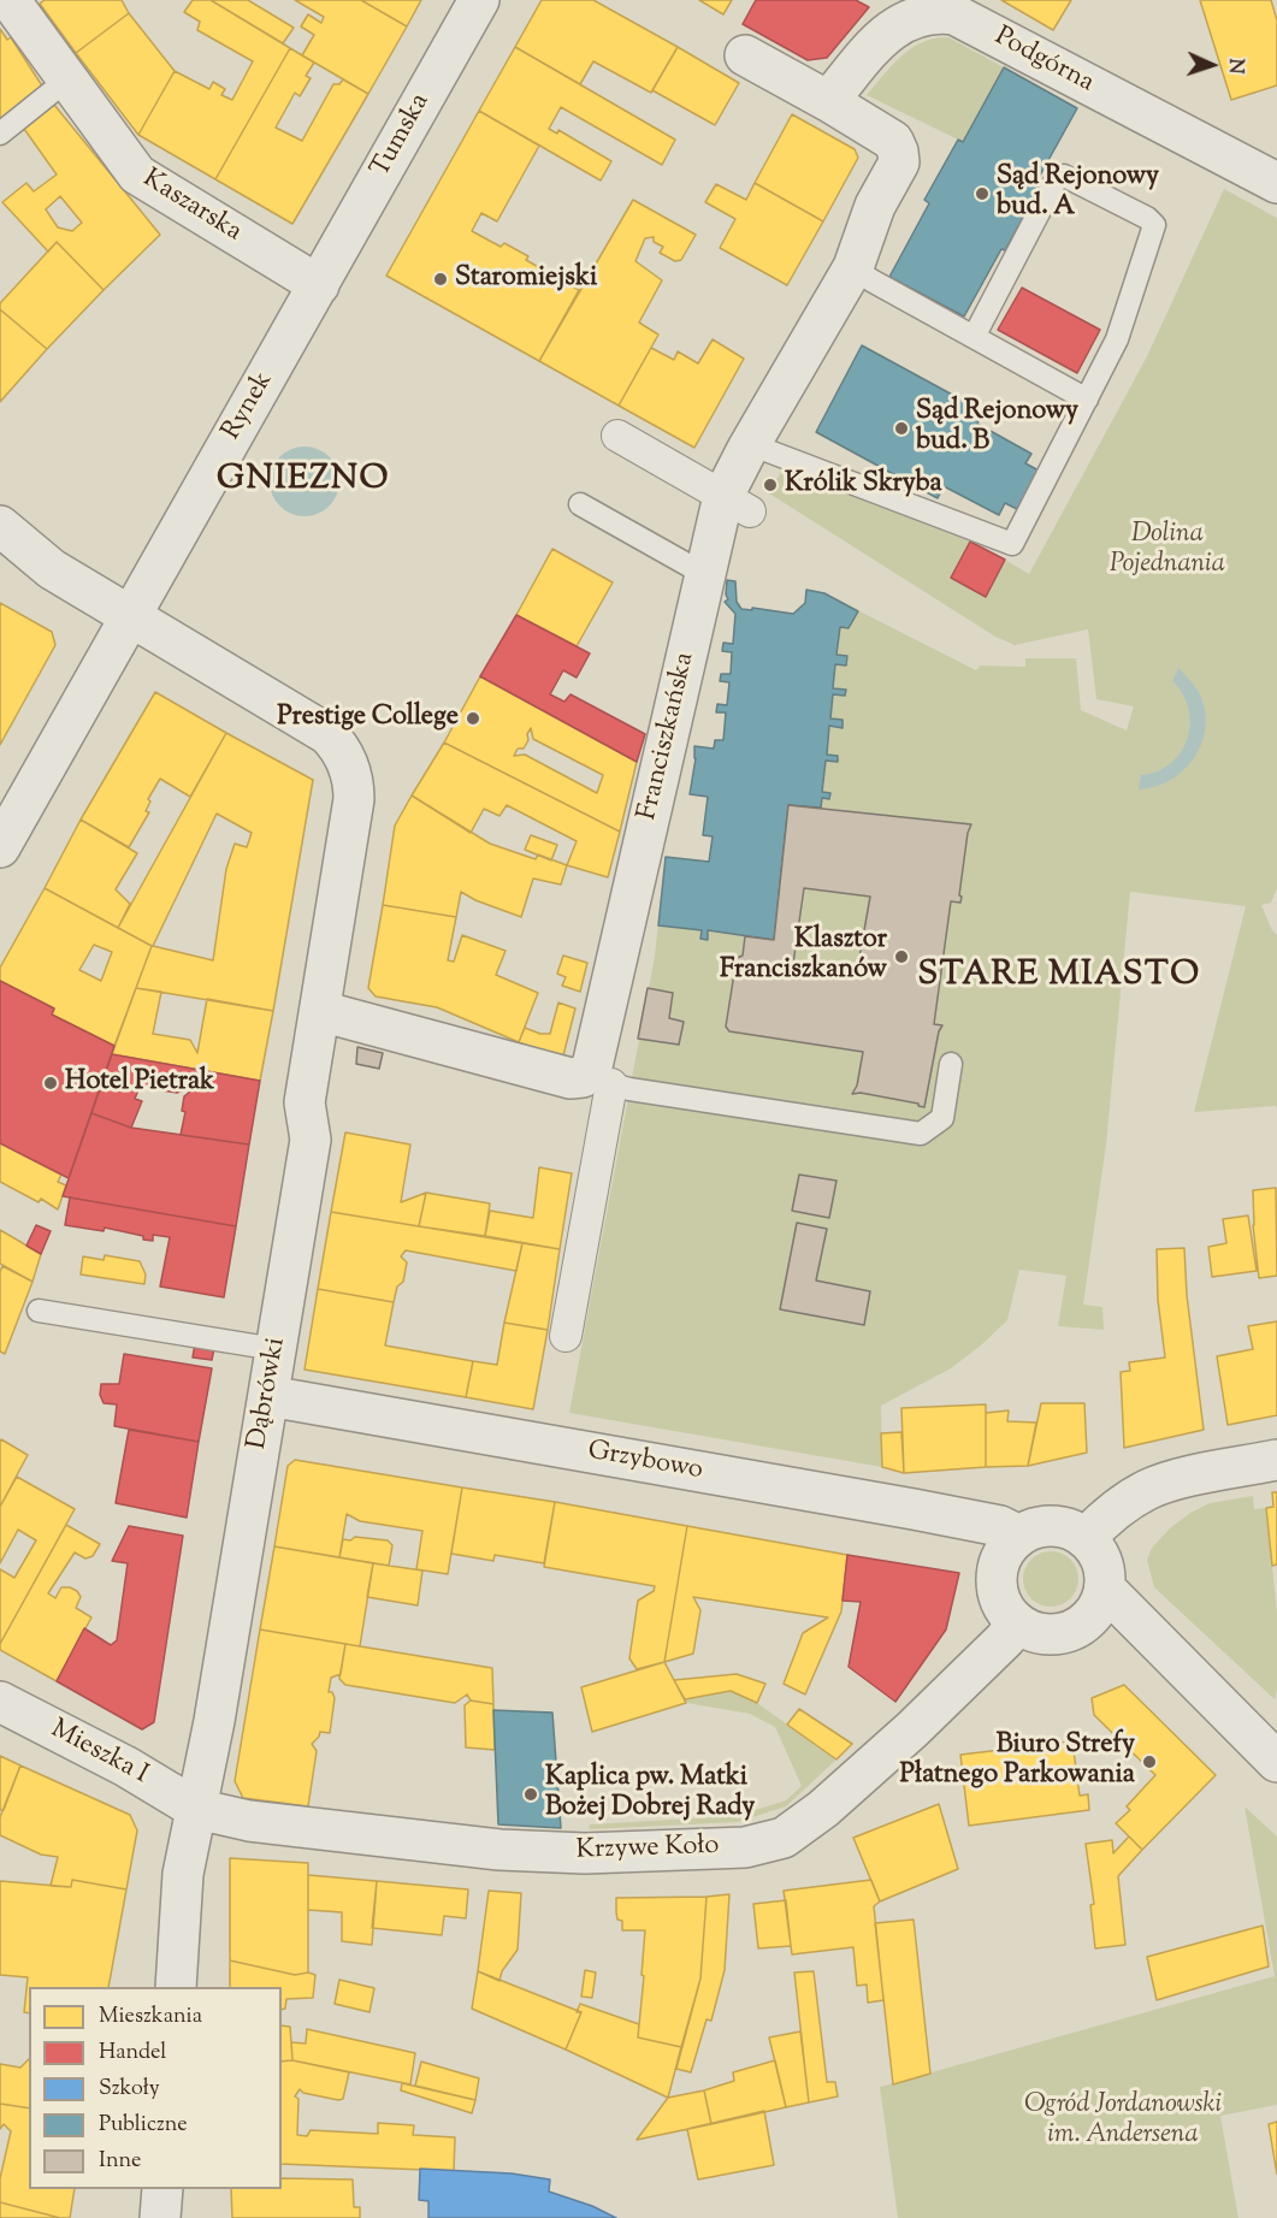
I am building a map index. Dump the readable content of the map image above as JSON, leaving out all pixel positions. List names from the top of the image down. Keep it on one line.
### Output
{"streets":{"street":["Podgórna","Tumska","Kaszarska","Rynek","Franciszkańska","Dąbrówki","Grzybowo","Mieszka I","Krzywe Koło"]},"crossings":[["Podgórna","Franciszkańska"],["Tumska","Kaszarska"],["Tumska","Rynek"],["Kaszarska","Rynek"],["Rynek","Dąbrówki"],["Dąbrówki","Grzybowo"],["Dąbrówki","Mieszka I"],["Dąbrówki","Krzywe Koło"],["Grzybowo","Krzywe Koło"],["Mieszka I","Krzywe Koło"]],"districts":["GNIEZNO","STARE MIASTO"],"parks":["Dolina Pojednania","Ogród Jordanowski im. Andersena"],"places":["Sąd Rejonowy bud. A","Staromiejski","Sąd Rejonowy bud. B","Królik Skryba","Prestige College","Klasztor Franciszkanów","Hotel Pietrak","Biuro Strefy Płatnego Parkowania","Kaplica pw. Matki Bożej Dobrej Rady"],"legend":["Mieszkania","Handel","Szkoły","Publiczne","Inne"],"north":"right"}
